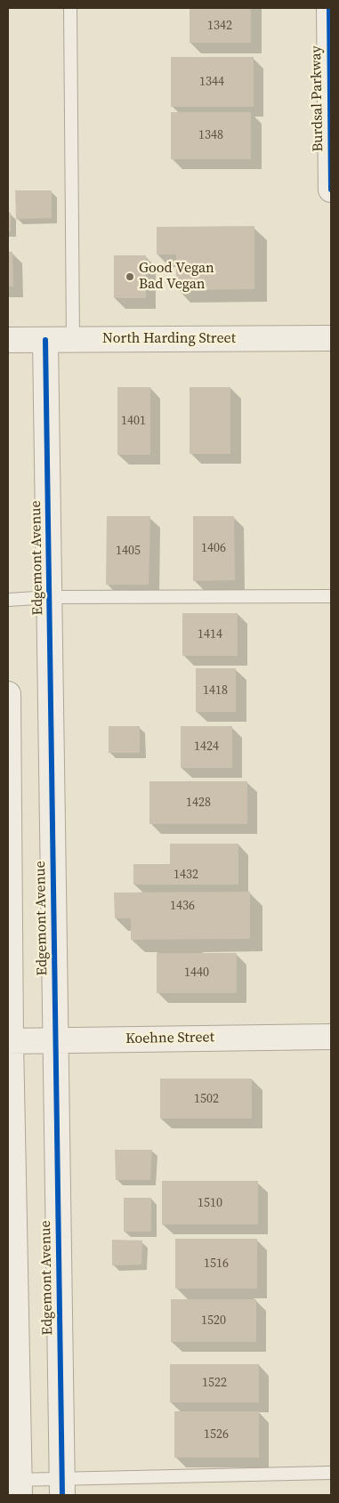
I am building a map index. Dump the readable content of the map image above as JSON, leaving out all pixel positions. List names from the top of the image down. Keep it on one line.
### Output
{"streets":{"street":["Burdsal Parkway","North Harding Street","Edgemont Avenue","Koehne Street"]},"crossings":[["North Harding Street","Edgemont Avenue"],["Edgemont Avenue","Koehne Street"]],"places":["Good Vegan Bad Vegan"],"house_numbers":["1342","1344","1348","1401","1406","1405","1414","1418","1424","1428","1432","1436","1440","1502","1510","1516","1520","1522","1526"]}
